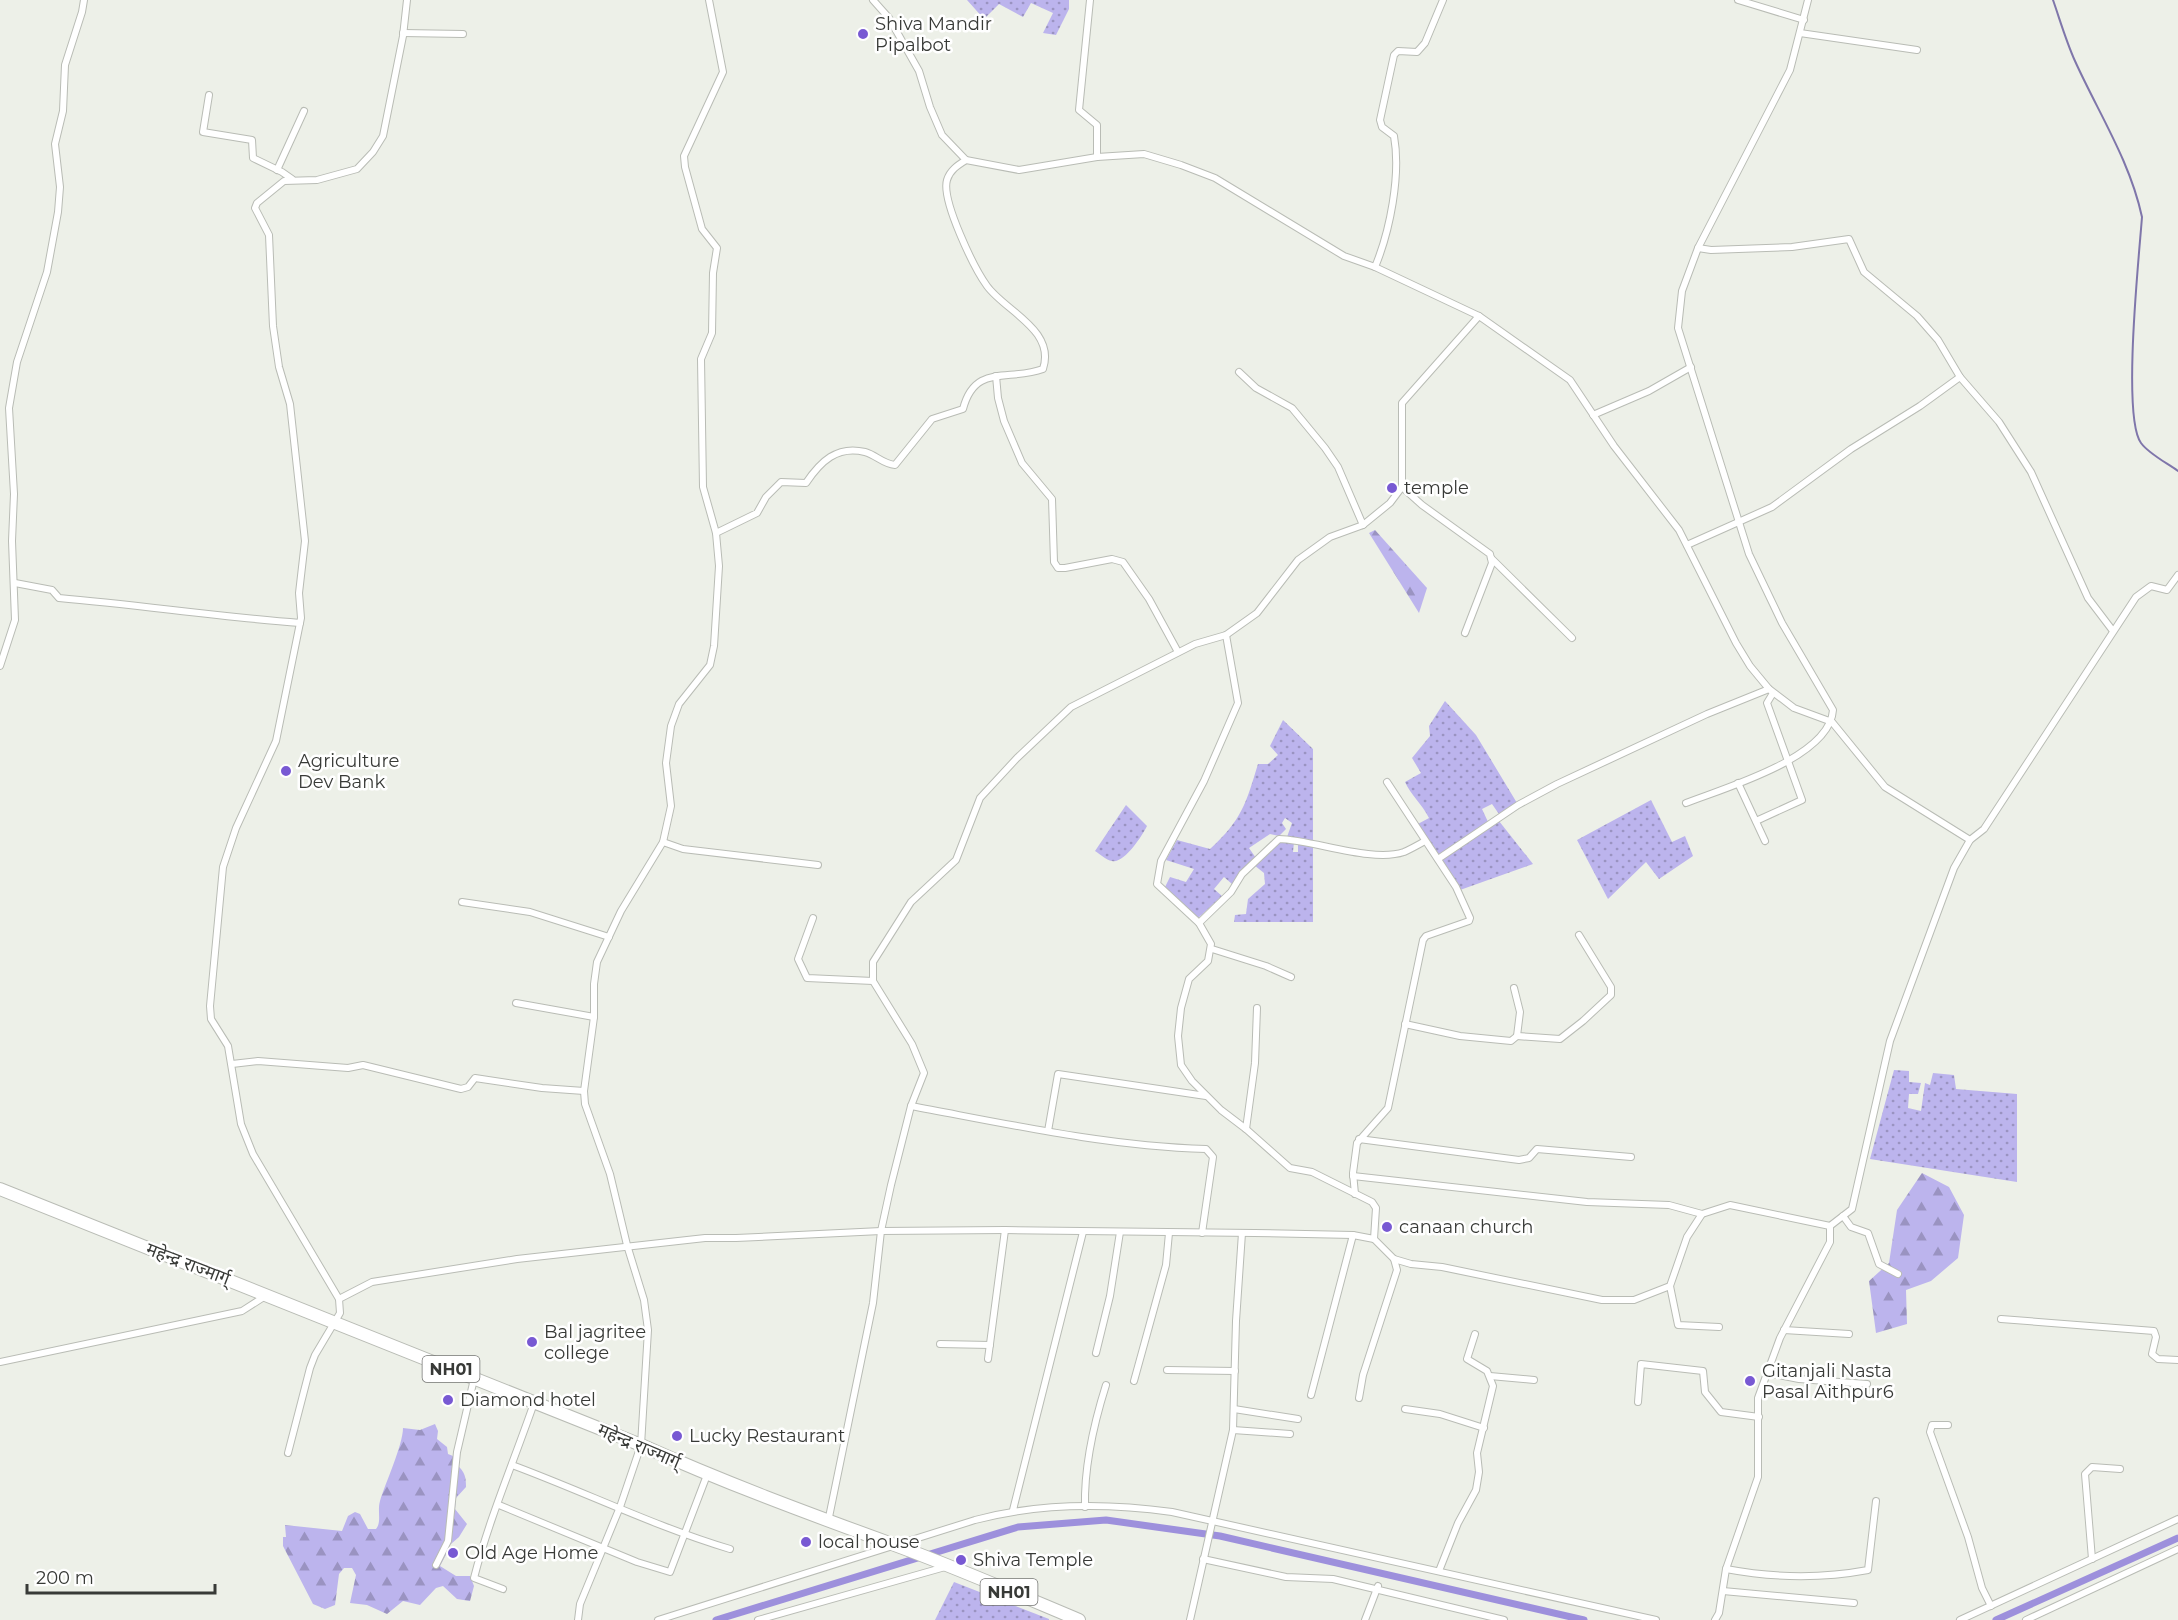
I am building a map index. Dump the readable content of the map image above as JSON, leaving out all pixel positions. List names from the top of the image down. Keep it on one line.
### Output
{"streets":{"highway":["महेन्द्र राज्मार्ग्","NH01"]},"places":["Shiva Mandir Pipalbot","temple","Agriculture Dev Bank","canaan church","Bal jagritee college","Gitanjali Nasta Pasal Aithpur6","Diamond hotel","Lucky Restaurant","local house","Old Age Home","Shiva Temple"],"scale_bar":"200 m"}
